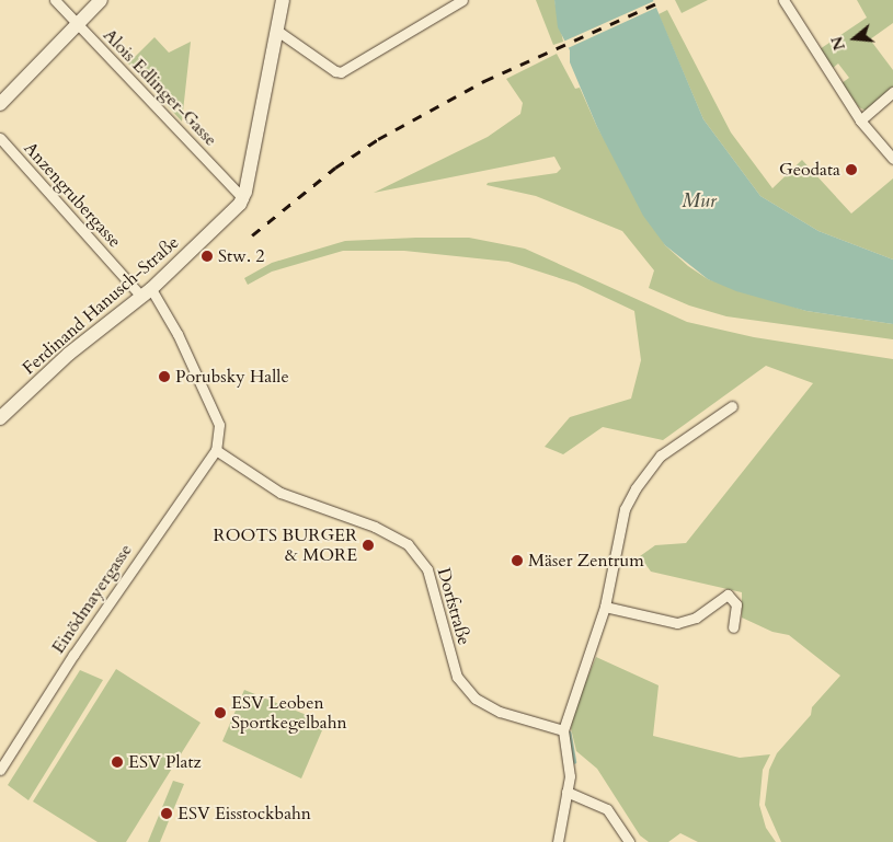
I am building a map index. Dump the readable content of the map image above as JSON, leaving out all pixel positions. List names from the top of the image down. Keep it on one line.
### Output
{"streets":{"street":["Alois Edlinger-Gasse","Anzengrubergasse","Ferdinand Hanusch-Straße","Einödmayergasse","Dorfstraße"]},"crossings":[["Alois Edlinger-Gasse","Ferdinand Hanusch-Straße"],["Anzengrubergasse","Ferdinand Hanusch-Straße"],["Einödmayergasse","Dorfstraße"]],"water":["Mur"],"places":["Geodata","Stw. 2","Porubsky Halle","ROOTS BURGER & MORE","Mäser Zentrum","ESV Leoben Sportkegelbahn","ESV Platz","ESV Eisstockbahn"],"north":"left"}
